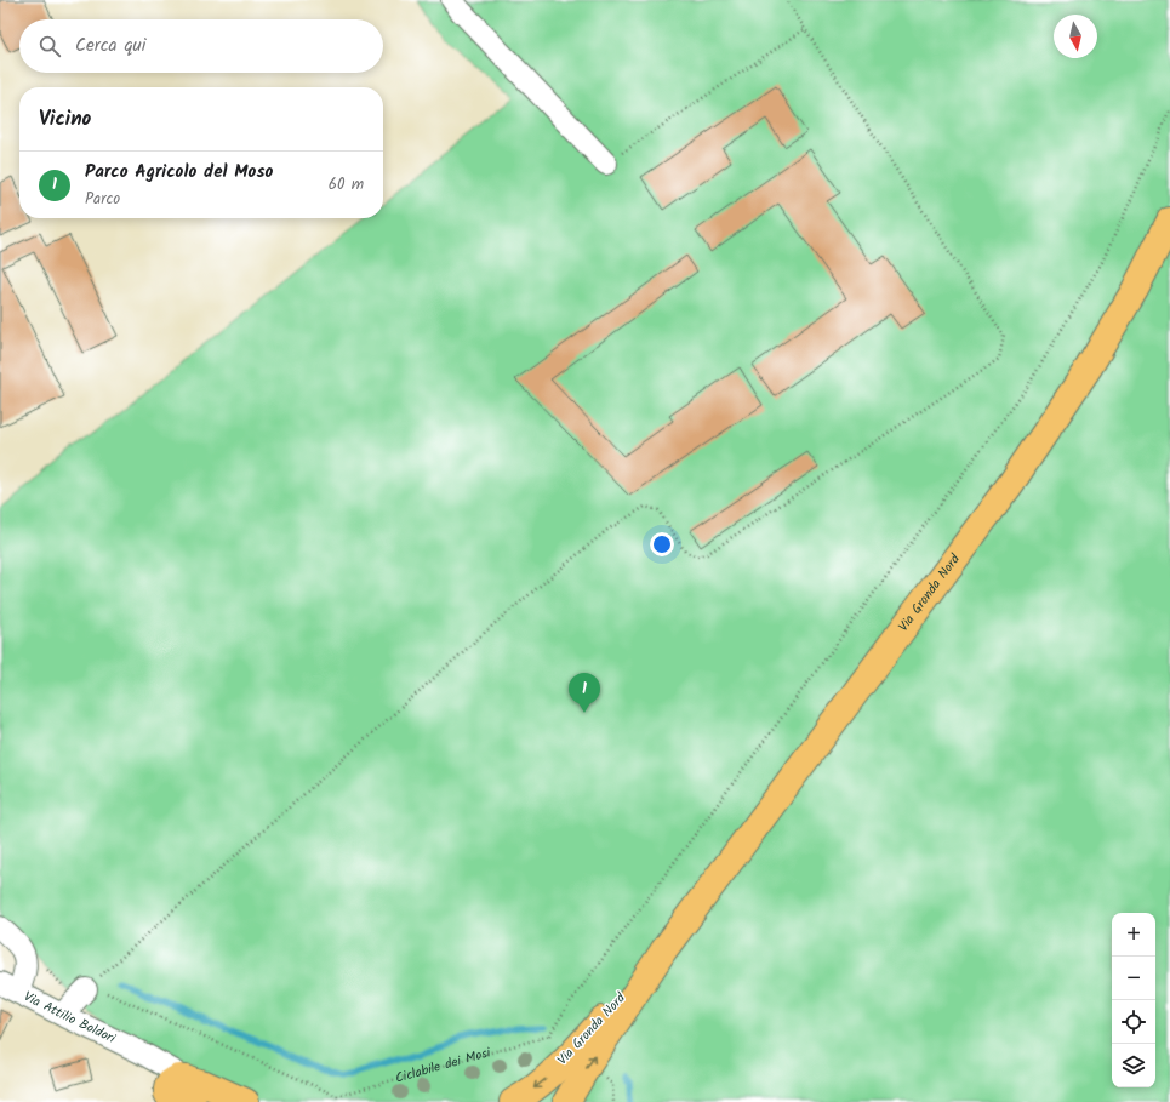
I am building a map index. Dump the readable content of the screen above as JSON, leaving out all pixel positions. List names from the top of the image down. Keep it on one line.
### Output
{"streets":{"main road":["Via Gronda Nord","Via Attilio Boldori"],"path":["Ciclabile dei Mosi"]},"north":"bottom","page":{"search":"Cerca qui","heading":"Vicino","list":[{"mark":"1","name":"Parco Agricolo del Moso","note":"Parco","value":"60 m"}],"pins":"1","map_buttons":["+","−"]}}
